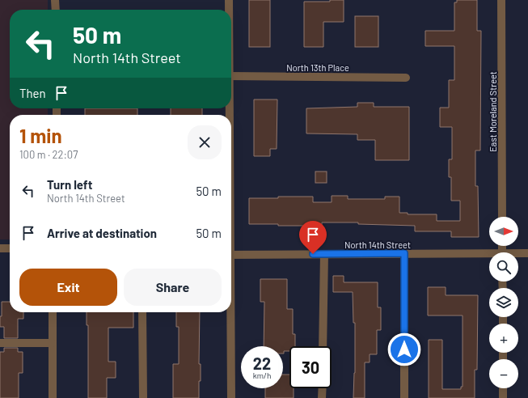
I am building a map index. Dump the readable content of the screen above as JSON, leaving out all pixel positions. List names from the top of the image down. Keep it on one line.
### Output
{"streets":{"street":["North 13th Place","East Moreland Street","North 14th Street"]},"north":"right","page":{"turn":["50 m","North 14th Street"],"then":"Then","heading":["1 min","100 m · 22:07"],"list":[{"name":"Turn left","note":"North 14th Street","value":"50 m"},{"name":"Arrive at destination","value":"50 m"}],"map_buttons":["+","−"],"buttons":["Exit","Share"],"speed":"22 km/h","limit":"30"}}
